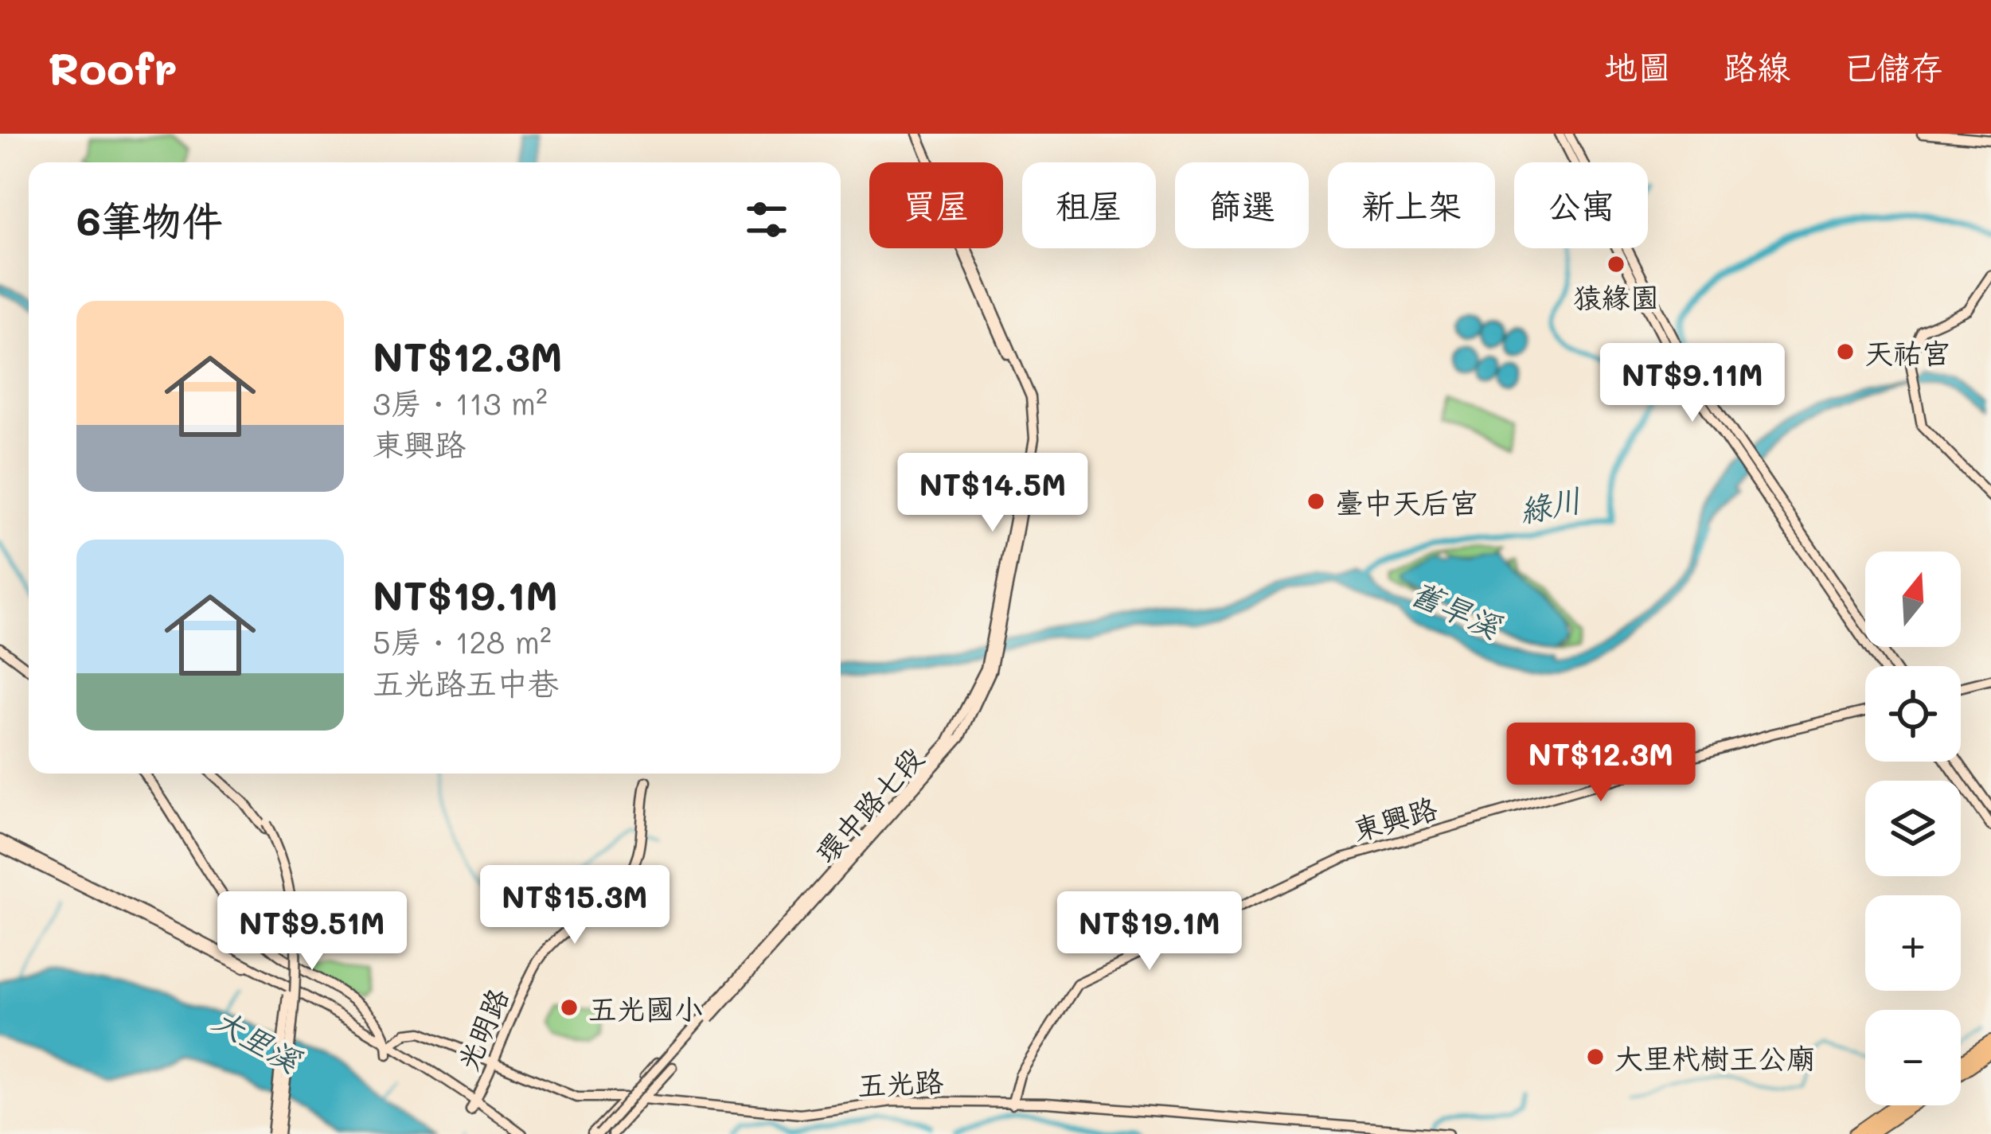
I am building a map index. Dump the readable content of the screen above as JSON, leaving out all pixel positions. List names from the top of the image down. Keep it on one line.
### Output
{"streets":{"street":["環中路七段","東興路","光明路","五光路"]},"crossings":[["東興路","五光路"],["光明路","五光路"]],"water":["綠川","舊旱溪","大里溪"],"places":["猿緣園","天祐宮","臺中天后宮","五光國小","大里杙樹王公廟"],"north":"top","page":{"header":"Roofr","nav":["地圖","路線","已儲存"],"chip":["買屋","租屋","篩選","新上架","公寓"],"heading":"6筆物件","list":[{"name":"NT$12.3M","note":"3房 · 113 m² · 東興路"},{"name":"NT$19.1M","note":"5房 · 128 m² · 五光路五中巷"}],"price":["NT$9.11M","NT$14.5M","NT$12.3M","NT$15.3M","NT$9.51M","NT$19.1M"],"map_buttons":["+","−"]}}
